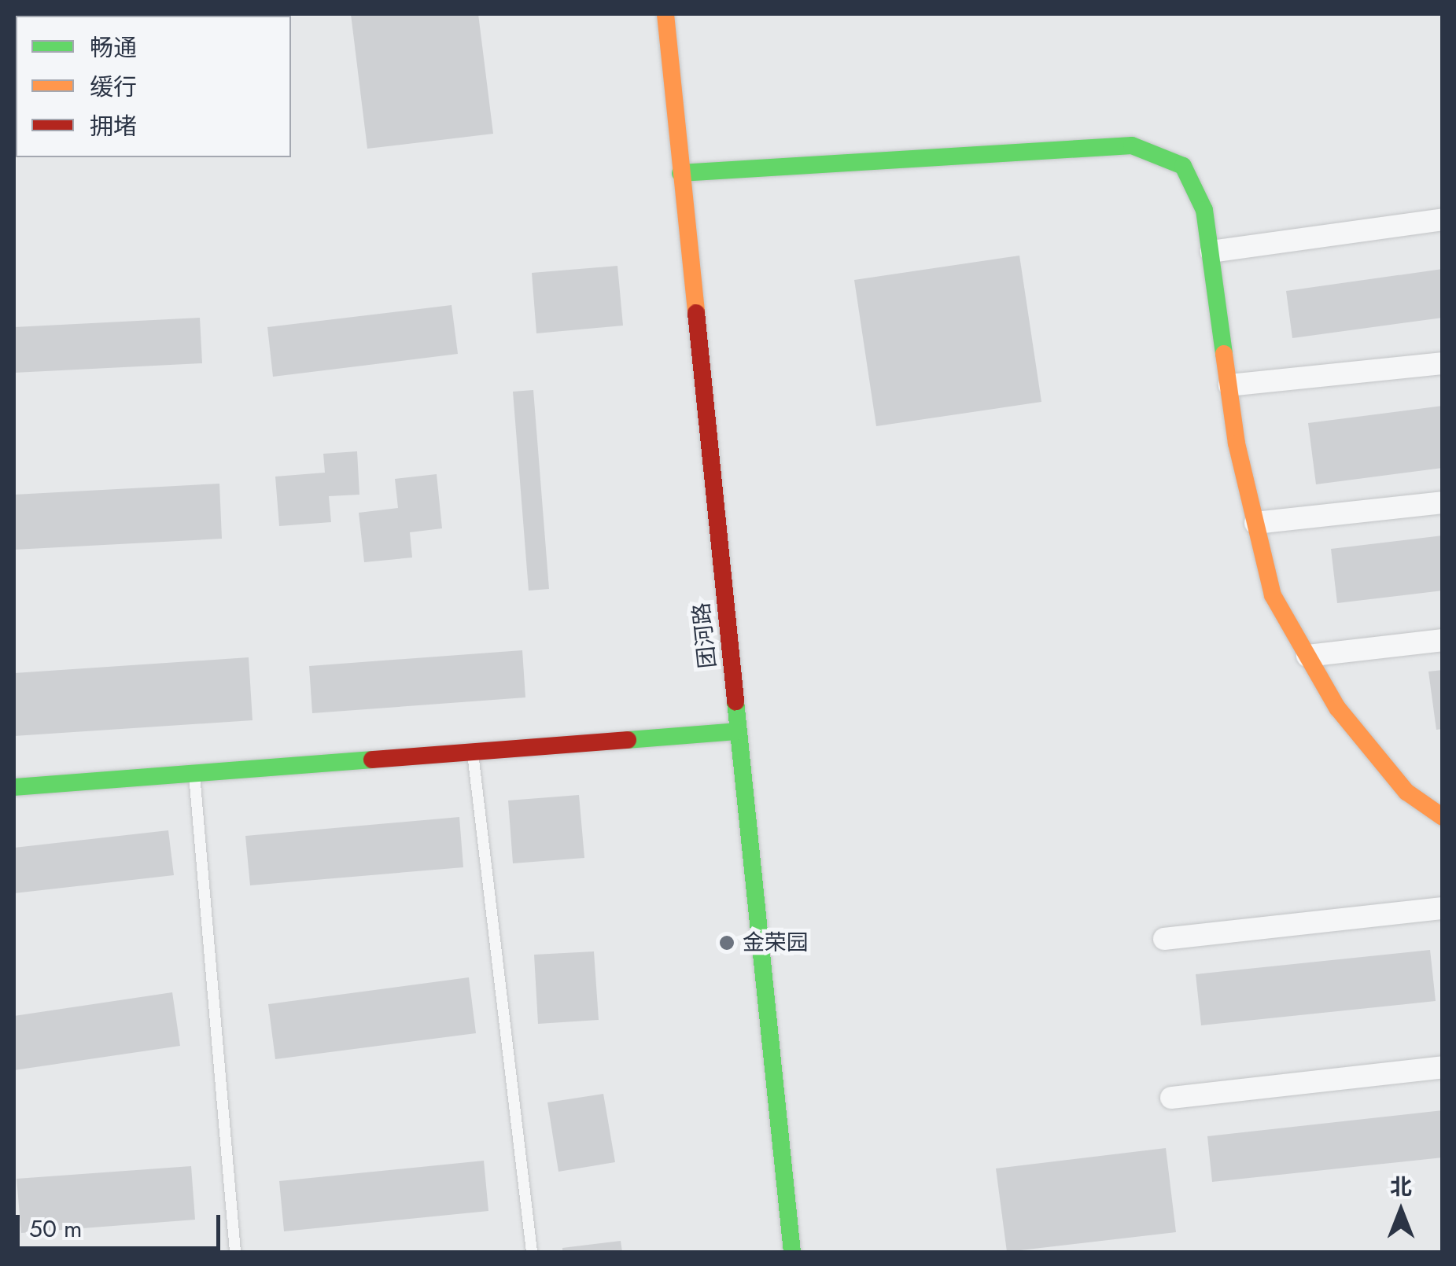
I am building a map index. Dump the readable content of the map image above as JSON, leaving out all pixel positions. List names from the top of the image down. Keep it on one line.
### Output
{"streets":{"street":["团河路"]},"places":["金荣园"],"legend":["畅通","缓行","拥堵"],"scale_bar":"50 m","north":"top"}
